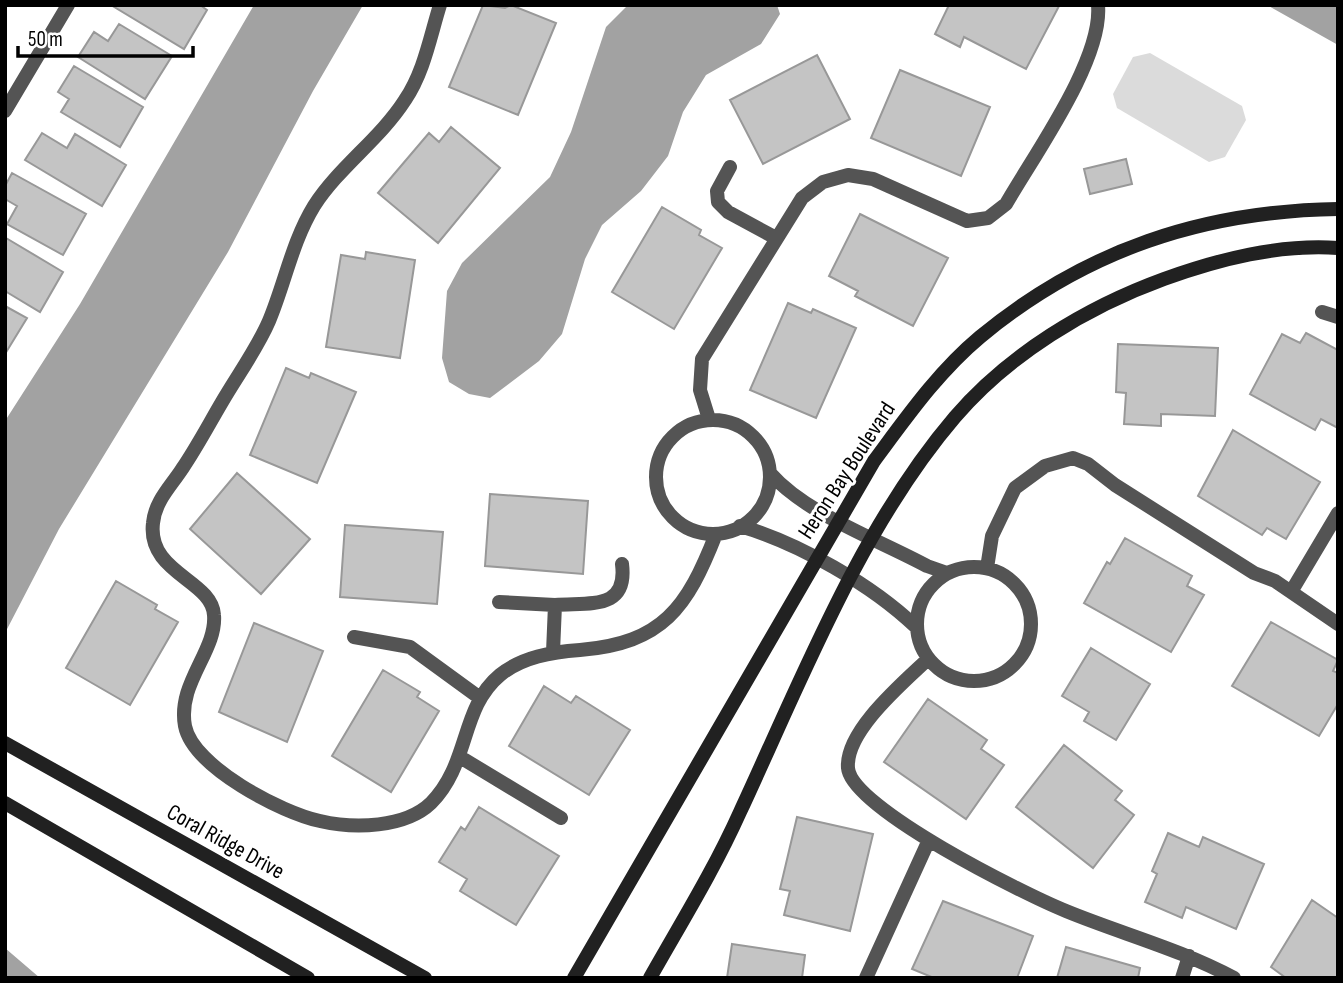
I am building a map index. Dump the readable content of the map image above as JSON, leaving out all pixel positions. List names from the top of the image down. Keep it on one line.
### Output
{"streets":{"street":["Heron Bay Boulevard","Coral Ridge Drive"]},"scale_bar":"50 m"}
